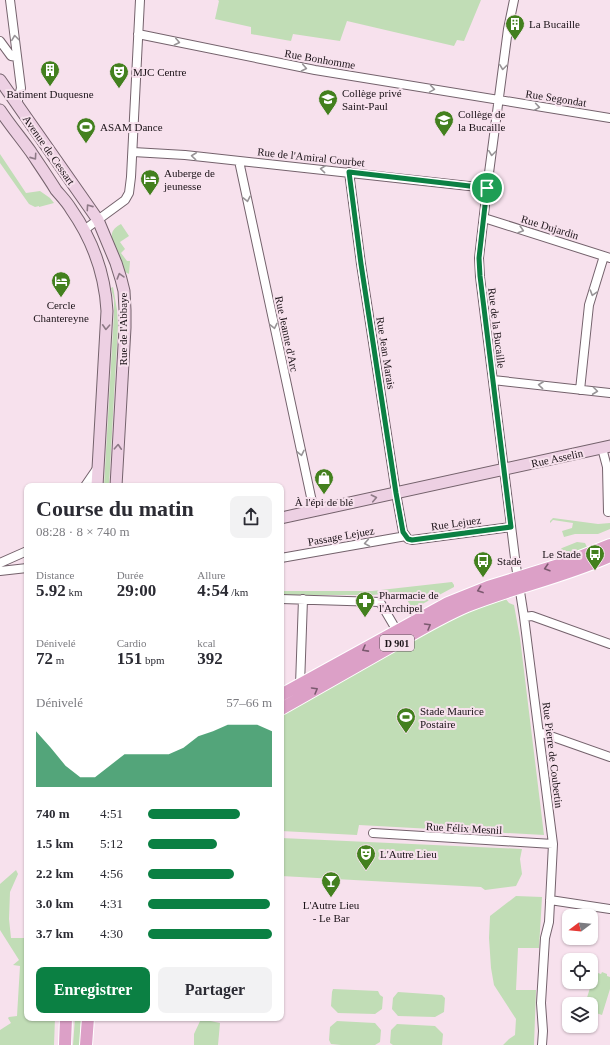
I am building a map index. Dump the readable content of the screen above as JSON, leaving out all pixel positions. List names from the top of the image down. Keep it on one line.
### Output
{"streets":{"main road":["Avenue de Cessart","Rue de l'Abbaye","Rue Asselin","D 901"],"street":["Rue Bonhomme","Rue Segondat","Rue de l'Amiral Courbet","Rue Dujardin","Rue de la Bucaille","Rue Jeanne d'Arc","Rue Jean Marais","Rue Lejuez","Passage Lejuez","Rue Pierre de Coubertin","Rue Félix Mesnil"]},"crossings":[["Rue Bonhomme","Rue Segondat"],["Rue Bonhomme","Rue de la Bucaille"],["Rue Segondat","Rue de la Bucaille"],["Avenue de Cessart","Rue de l'Abbaye"],["Rue de l'Amiral Courbet","Rue de la Bucaille"],["Rue de l'Amiral Courbet","Rue Jeanne d'Arc"],["Rue de l'Amiral Courbet","Rue Jean Marais"],["Rue Dujardin","Rue de la Bucaille"],["Rue de la Bucaille","Rue Asselin"],["Rue de la Bucaille","Rue Pierre de Coubertin"],["Rue Jeanne d'Arc","Rue Asselin"],["Rue Jean Marais","Rue Asselin"],["Rue Jean Marais","Rue Lejuez"],["Rue Jean Marais","Passage Lejuez"],["Rue Asselin","Rue Pierre de Coubertin"],["Rue Lejuez","Passage Lejuez"],["Rue Lejuez","Rue Pierre de Coubertin"],["D 901","Rue Pierre de Coubertin"],["Rue Pierre de Coubertin","Rue Félix Mesnil"]],"one_way":["Rue Bonhomme","Rue Segondat","Rue de l'Amiral Courbet","Rue Dujardin","Rue de la Bucaille","Rue Jeanne d'Arc","Passage Lejuez"],"places":{"building":["La Bucaille","Batiment Duquesne"],"theatre":["MJC Centre","L'Autre Lieu"],"school or university":["Collège privé Saint-Paul","Collège de la Bucaille"],"sports":["ASAM Dance","Stade Maurice Postaire"],"hotel":["Auberge de jeunesse","Cercle Chantereyne"],"shop":["À l'épi de blé"],"bus stop":["Le Stade","Stade"],"pharmacy":["Pharmacie de l'Archipel"],"bar":["L'Autre Lieu - Le Bar"]},"north":"left","page":{"heading":["Course du matin","08:28 · 8 × 740 m"],"stats":[["Distance","5.92 km"],["Durée","29:00"],["Allure","4:54 /km"],["Dénivelé","72 m"],["Cardio","151 bpm"],["kcal","392"]],"chart":["Dénivelé","57–66 m"],"list":[{"name":"740 m","note":"4:51"},{"name":"1.5 km","note":"5:12"},{"name":"2.2 km","note":"4:56"},{"name":"3.0 km","note":"4:31"},{"name":"3.7 km","note":"4:30"}],"buttons":["Enregistrer","Partager"]}}
